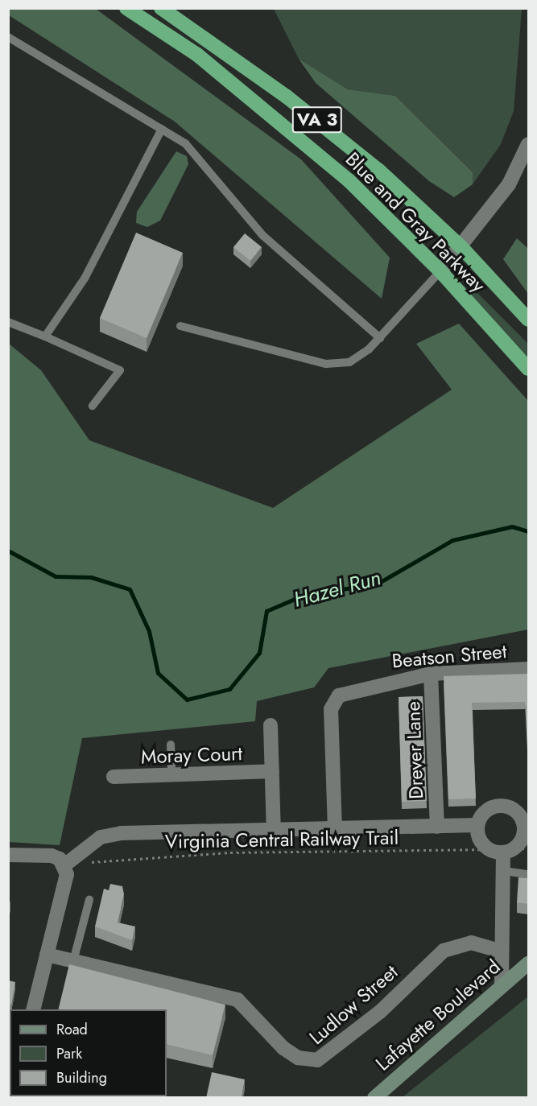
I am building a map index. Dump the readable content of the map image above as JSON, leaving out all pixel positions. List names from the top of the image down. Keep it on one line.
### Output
{"streets":{"highway":["VA 3","Blue and Gray Parkway"],"main road":["Lafayette Boulevard"],"street":["Beatson Street","Drever Lane","Moray Court","Ludlow Street"],"path":["Virginia Central Railway Trail"]},"crossings":[["Beatson Street","Drever Lane"]],"water":["Hazel Run"],"legend":["Road","Park","Building"]}
